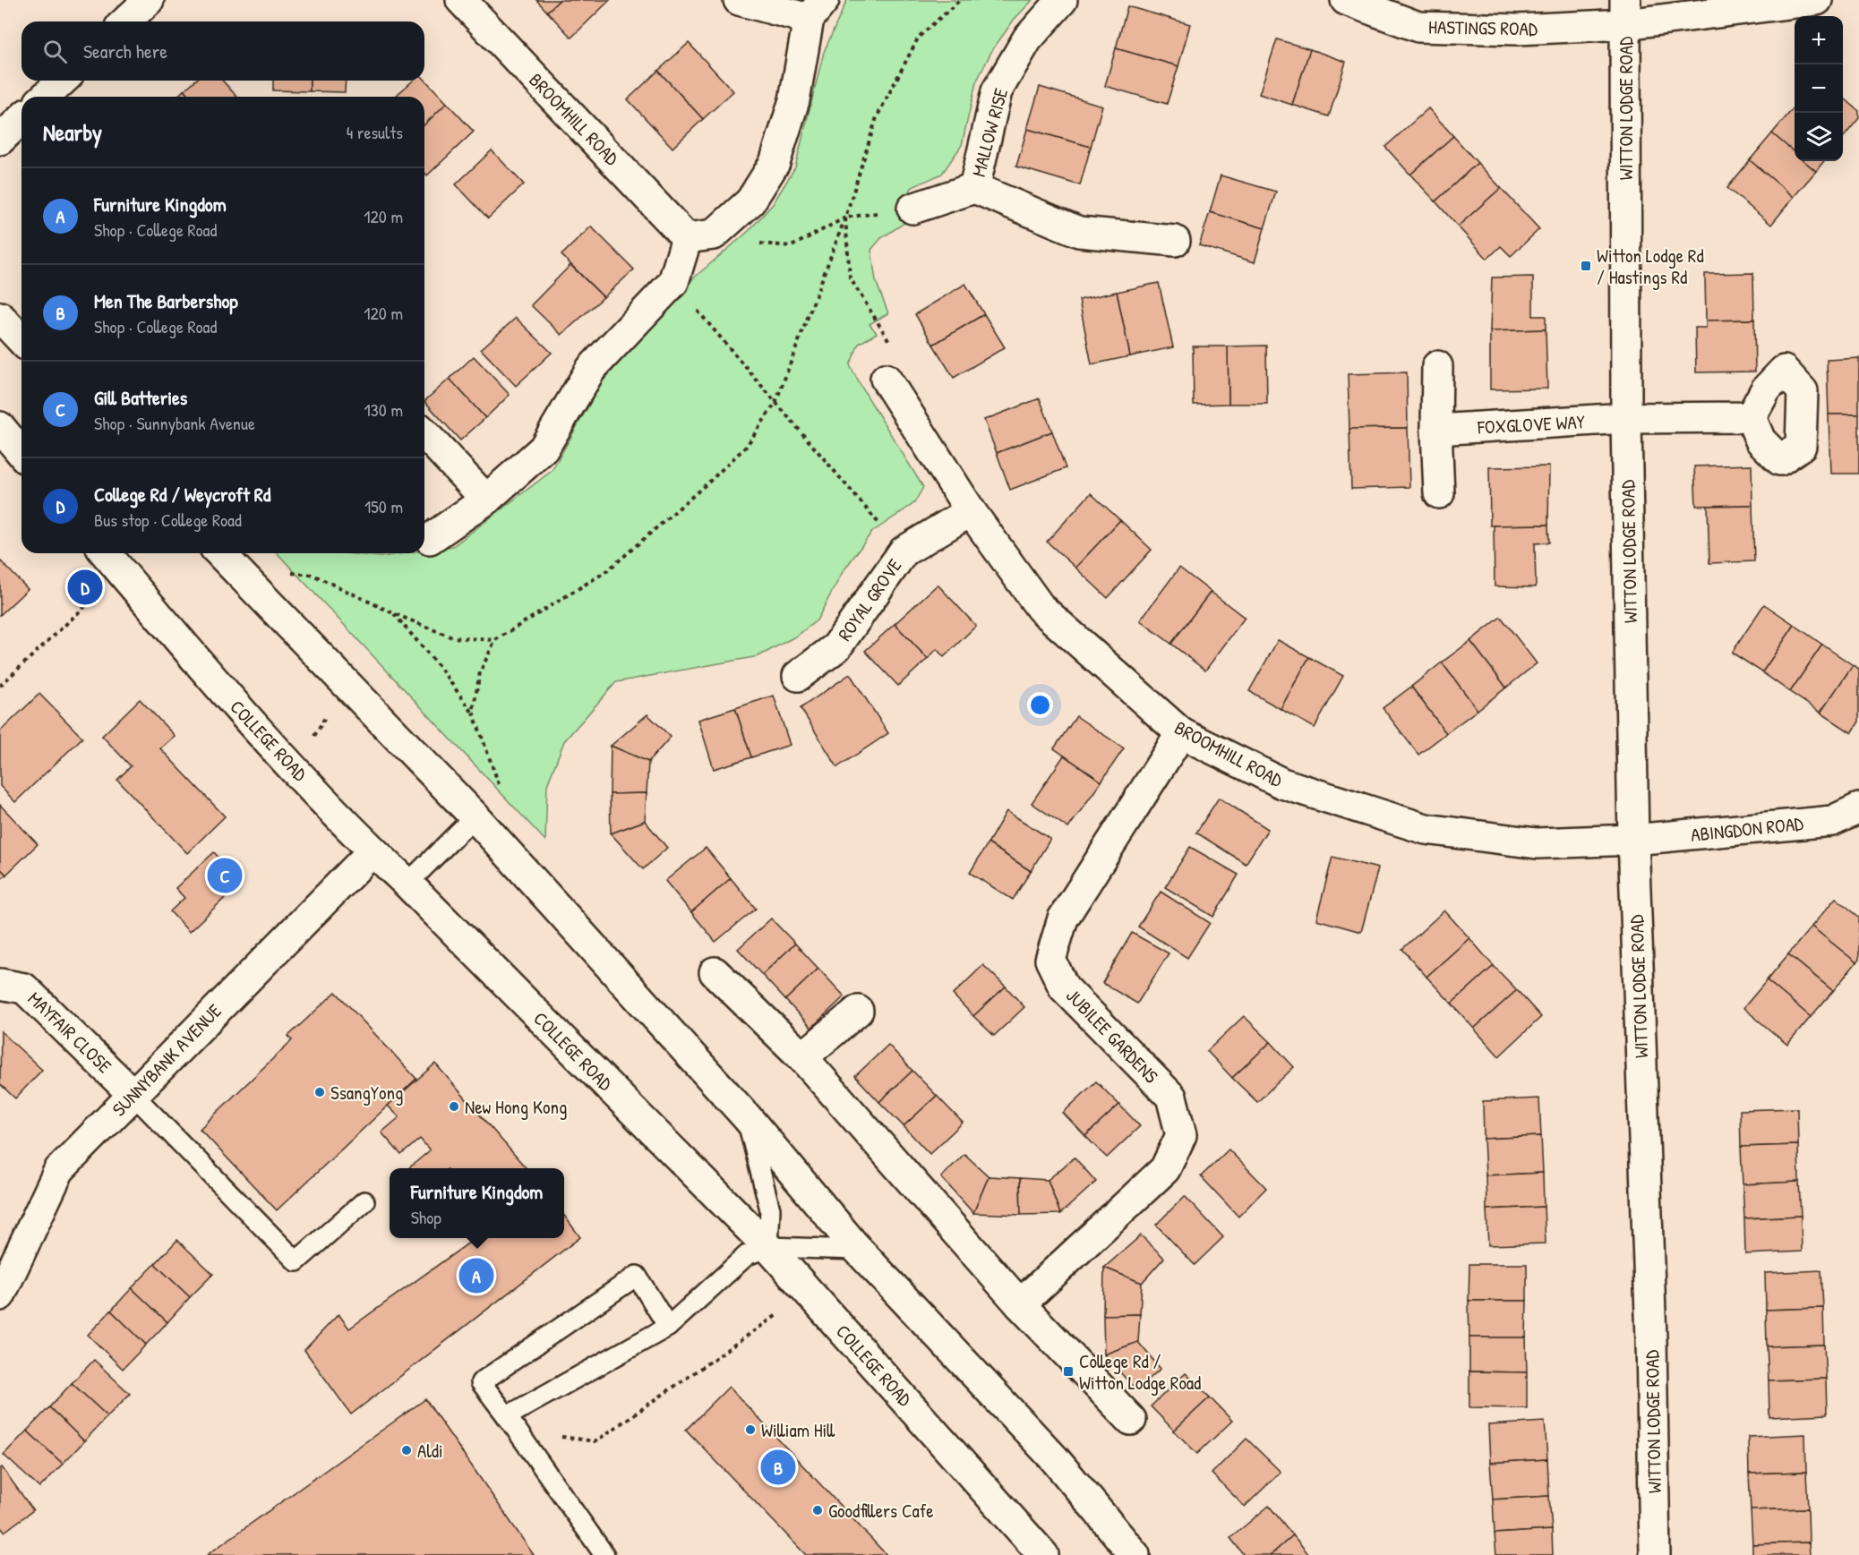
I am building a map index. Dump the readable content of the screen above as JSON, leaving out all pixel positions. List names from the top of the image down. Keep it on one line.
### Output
{"streets":{"street":["HASTINGS ROAD","WITTON LODGE ROAD","BROOMHILL ROAD","MALLOW RISE","FOXGLOVE WAY","ROYAL GROVE","COLLEGE ROAD","ABINGDON ROAD","MAYFAIR CLOSE","JUBILEE GARDENS","SUNNYBANK AVENUE"]},"crossings":[["HASTINGS ROAD","WITTON LODGE ROAD"],["WITTON LODGE ROAD","BROOMHILL ROAD"],["WITTON LODGE ROAD","FOXGLOVE WAY"],["WITTON LODGE ROAD","ABINGDON ROAD"],["BROOMHILL ROAD","ROYAL GROVE"],["BROOMHILL ROAD","ABINGDON ROAD"],["BROOMHILL ROAD","JUBILEE GARDENS"],["COLLEGE ROAD","SUNNYBANK AVENUE"],["MAYFAIR CLOSE","SUNNYBANK AVENUE"]],"places":{"transit":["Witton Lodge Rd / Hastings Rd","College Rd / Witton Lodge Road"],"other":["SsangYong","New Hong Kong","William Hill","Aldi","Goodfillers Cafe"]},"page":{"map_buttons":["+","−"],"search":"Search here","heading":["Nearby","4 results"],"list":[{"mark":"A","name":"Furniture Kingdom","note":"Shop · College Road","value":"120 m"},{"mark":"B","name":"Men The Barbershop","note":"Shop · College Road","value":"120 m"},{"mark":"C","name":"Gill Batteries","note":"Shop · Sunnybank Avenue","value":"130 m"},{"mark":"D","name":"College Rd / Weycroft Rd","note":"Bus stop · College Road","value":"150 m"}],"pins":["D","C","A","B"],"popup":["Furniture Kingdom","Shop"]}}
